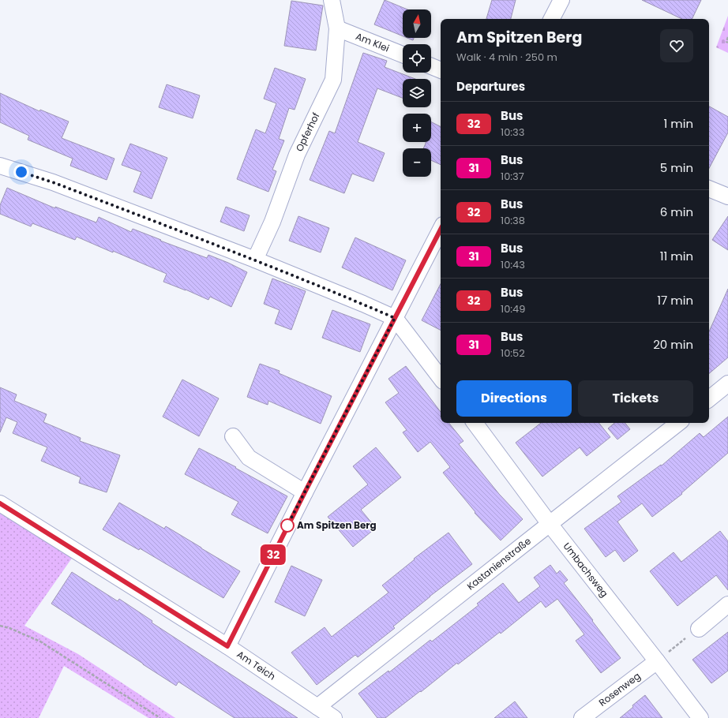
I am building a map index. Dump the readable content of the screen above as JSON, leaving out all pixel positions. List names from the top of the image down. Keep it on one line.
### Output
{"streets":{"street":["Am Klei","Opferhof","Kastanienstraße","Umbachsweg","Am Teich","Rosenweg"]},"crossings":[["Am Klei","Opferhof"],["Kastanienstraße","Umbachsweg"],["Kastanienstraße","Am Teich"],["Umbachsweg","Rosenweg"]],"places":["Am Spitzen Berg"],"lines":["bus line 32"],"north":"top","page":{"on_map":"32","map_buttons":["+","−"],"heading":[["Am Spitzen Berg","Walk · 4 min · 250 m"],"Departures"],"list":[{"mark":"32","name":"Bus","note":"10:33","value":"1 min"},{"mark":"31","name":"Bus","note":"10:37","value":"5 min"},{"mark":"32","name":"Bus","note":"10:38","value":"6 min"},{"mark":"31","name":"Bus","note":"10:43","value":"11 min"},{"mark":"32","name":"Bus","note":"10:49","value":"17 min"},{"mark":"31","name":"Bus","note":"10:52","value":"20 min"}],"buttons":["Directions","Tickets"]}}
